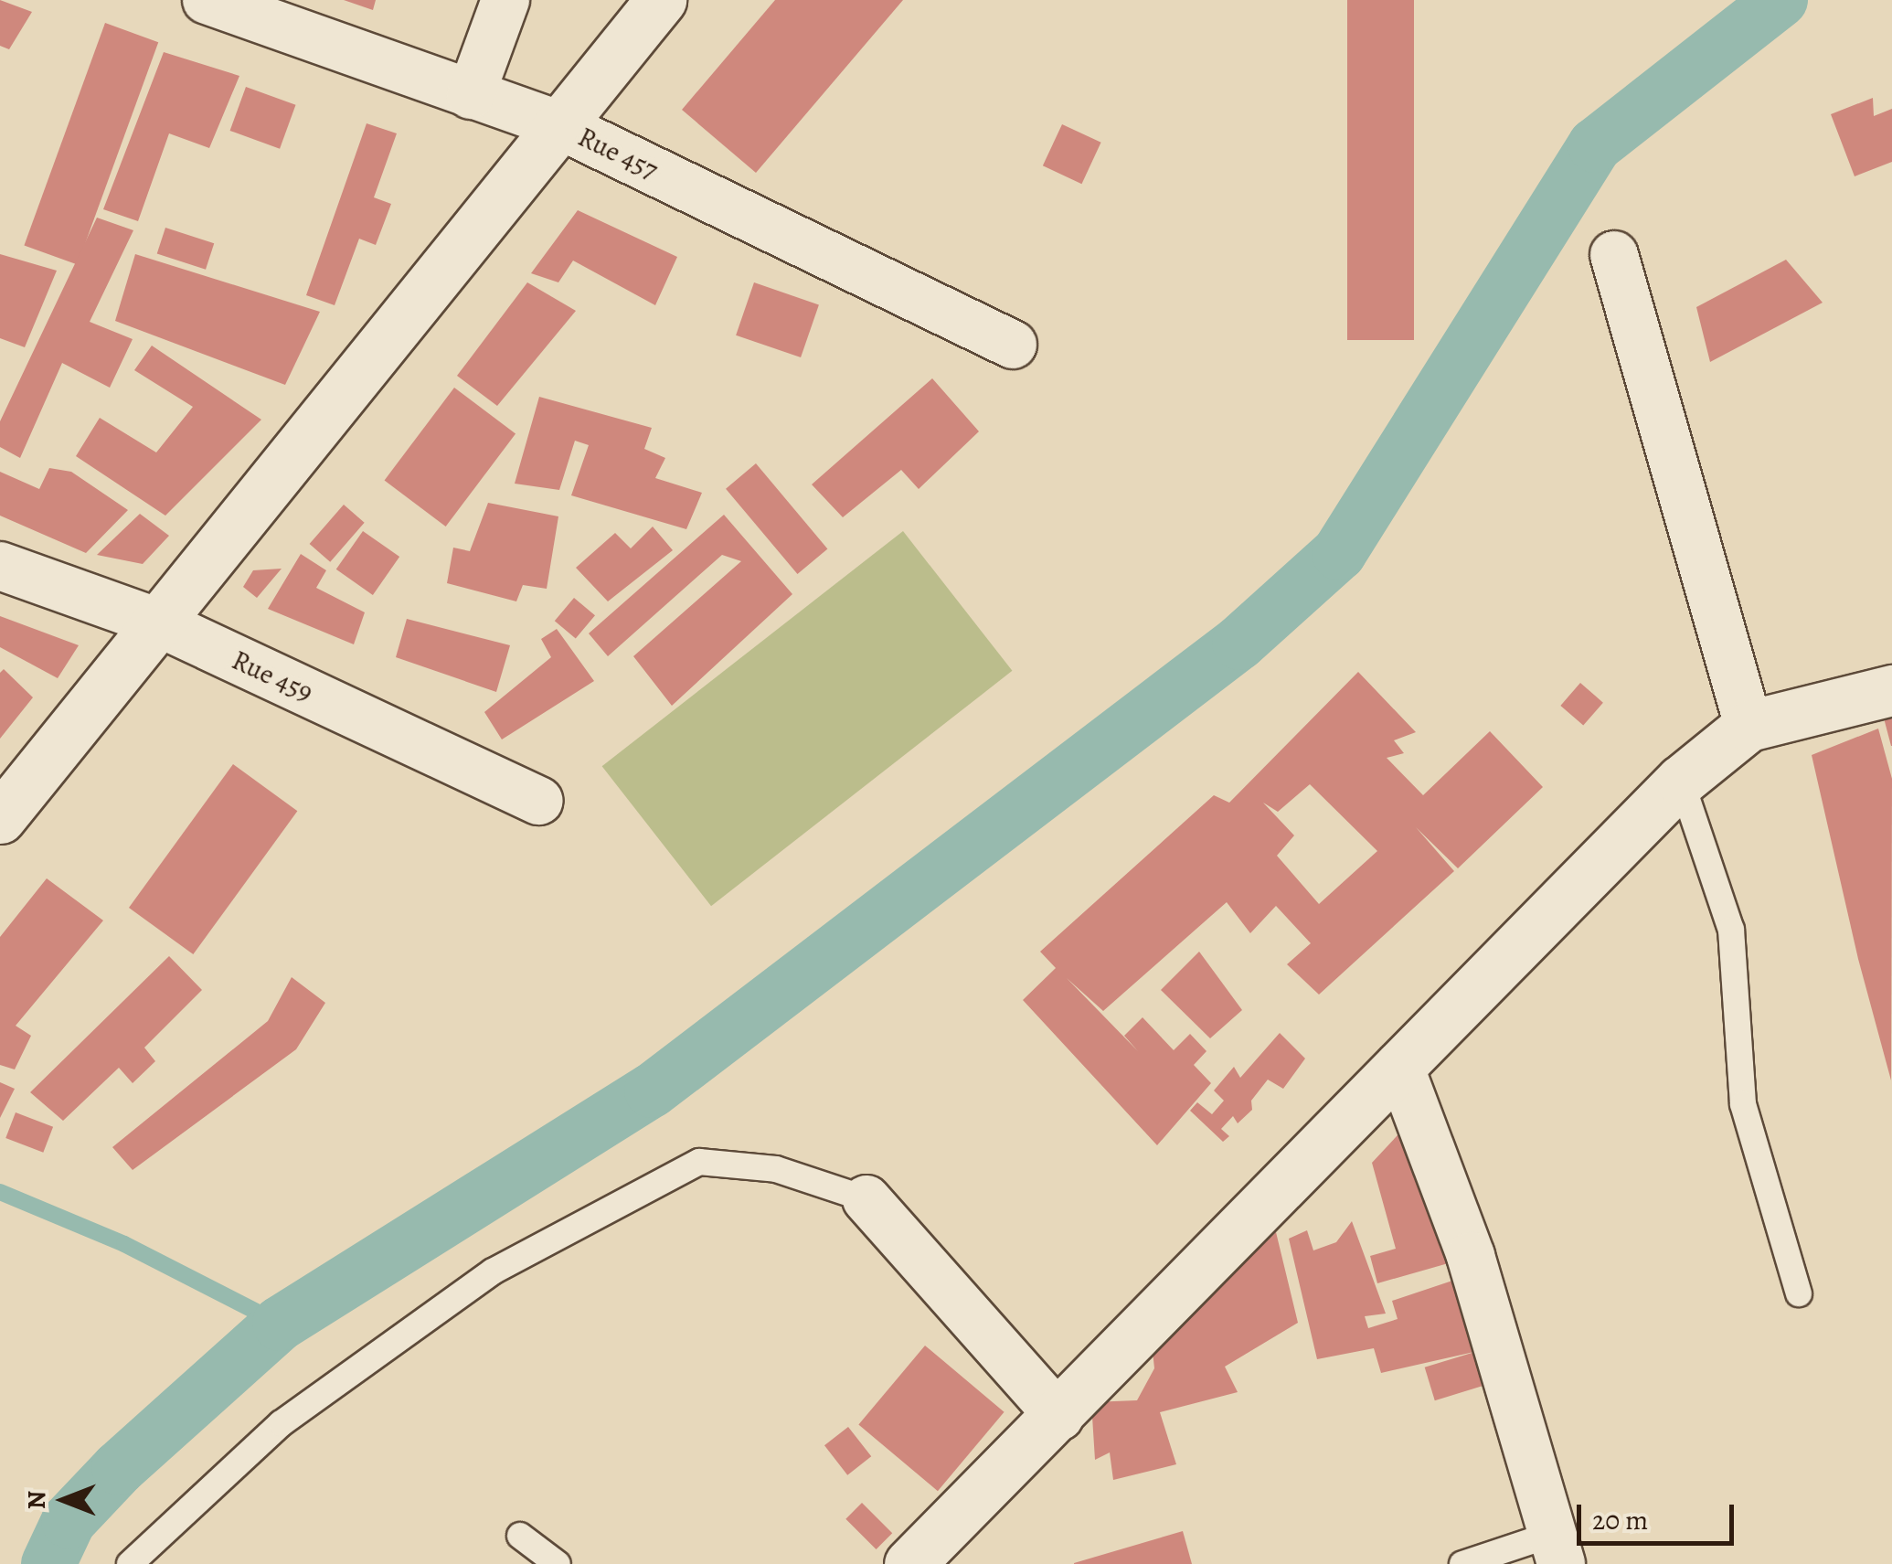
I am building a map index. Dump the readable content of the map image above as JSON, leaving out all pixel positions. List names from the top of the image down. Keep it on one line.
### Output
{"streets":{"street":["Rue 457","Rue 459"]},"scale_bar":"20 m","north":"left"}
